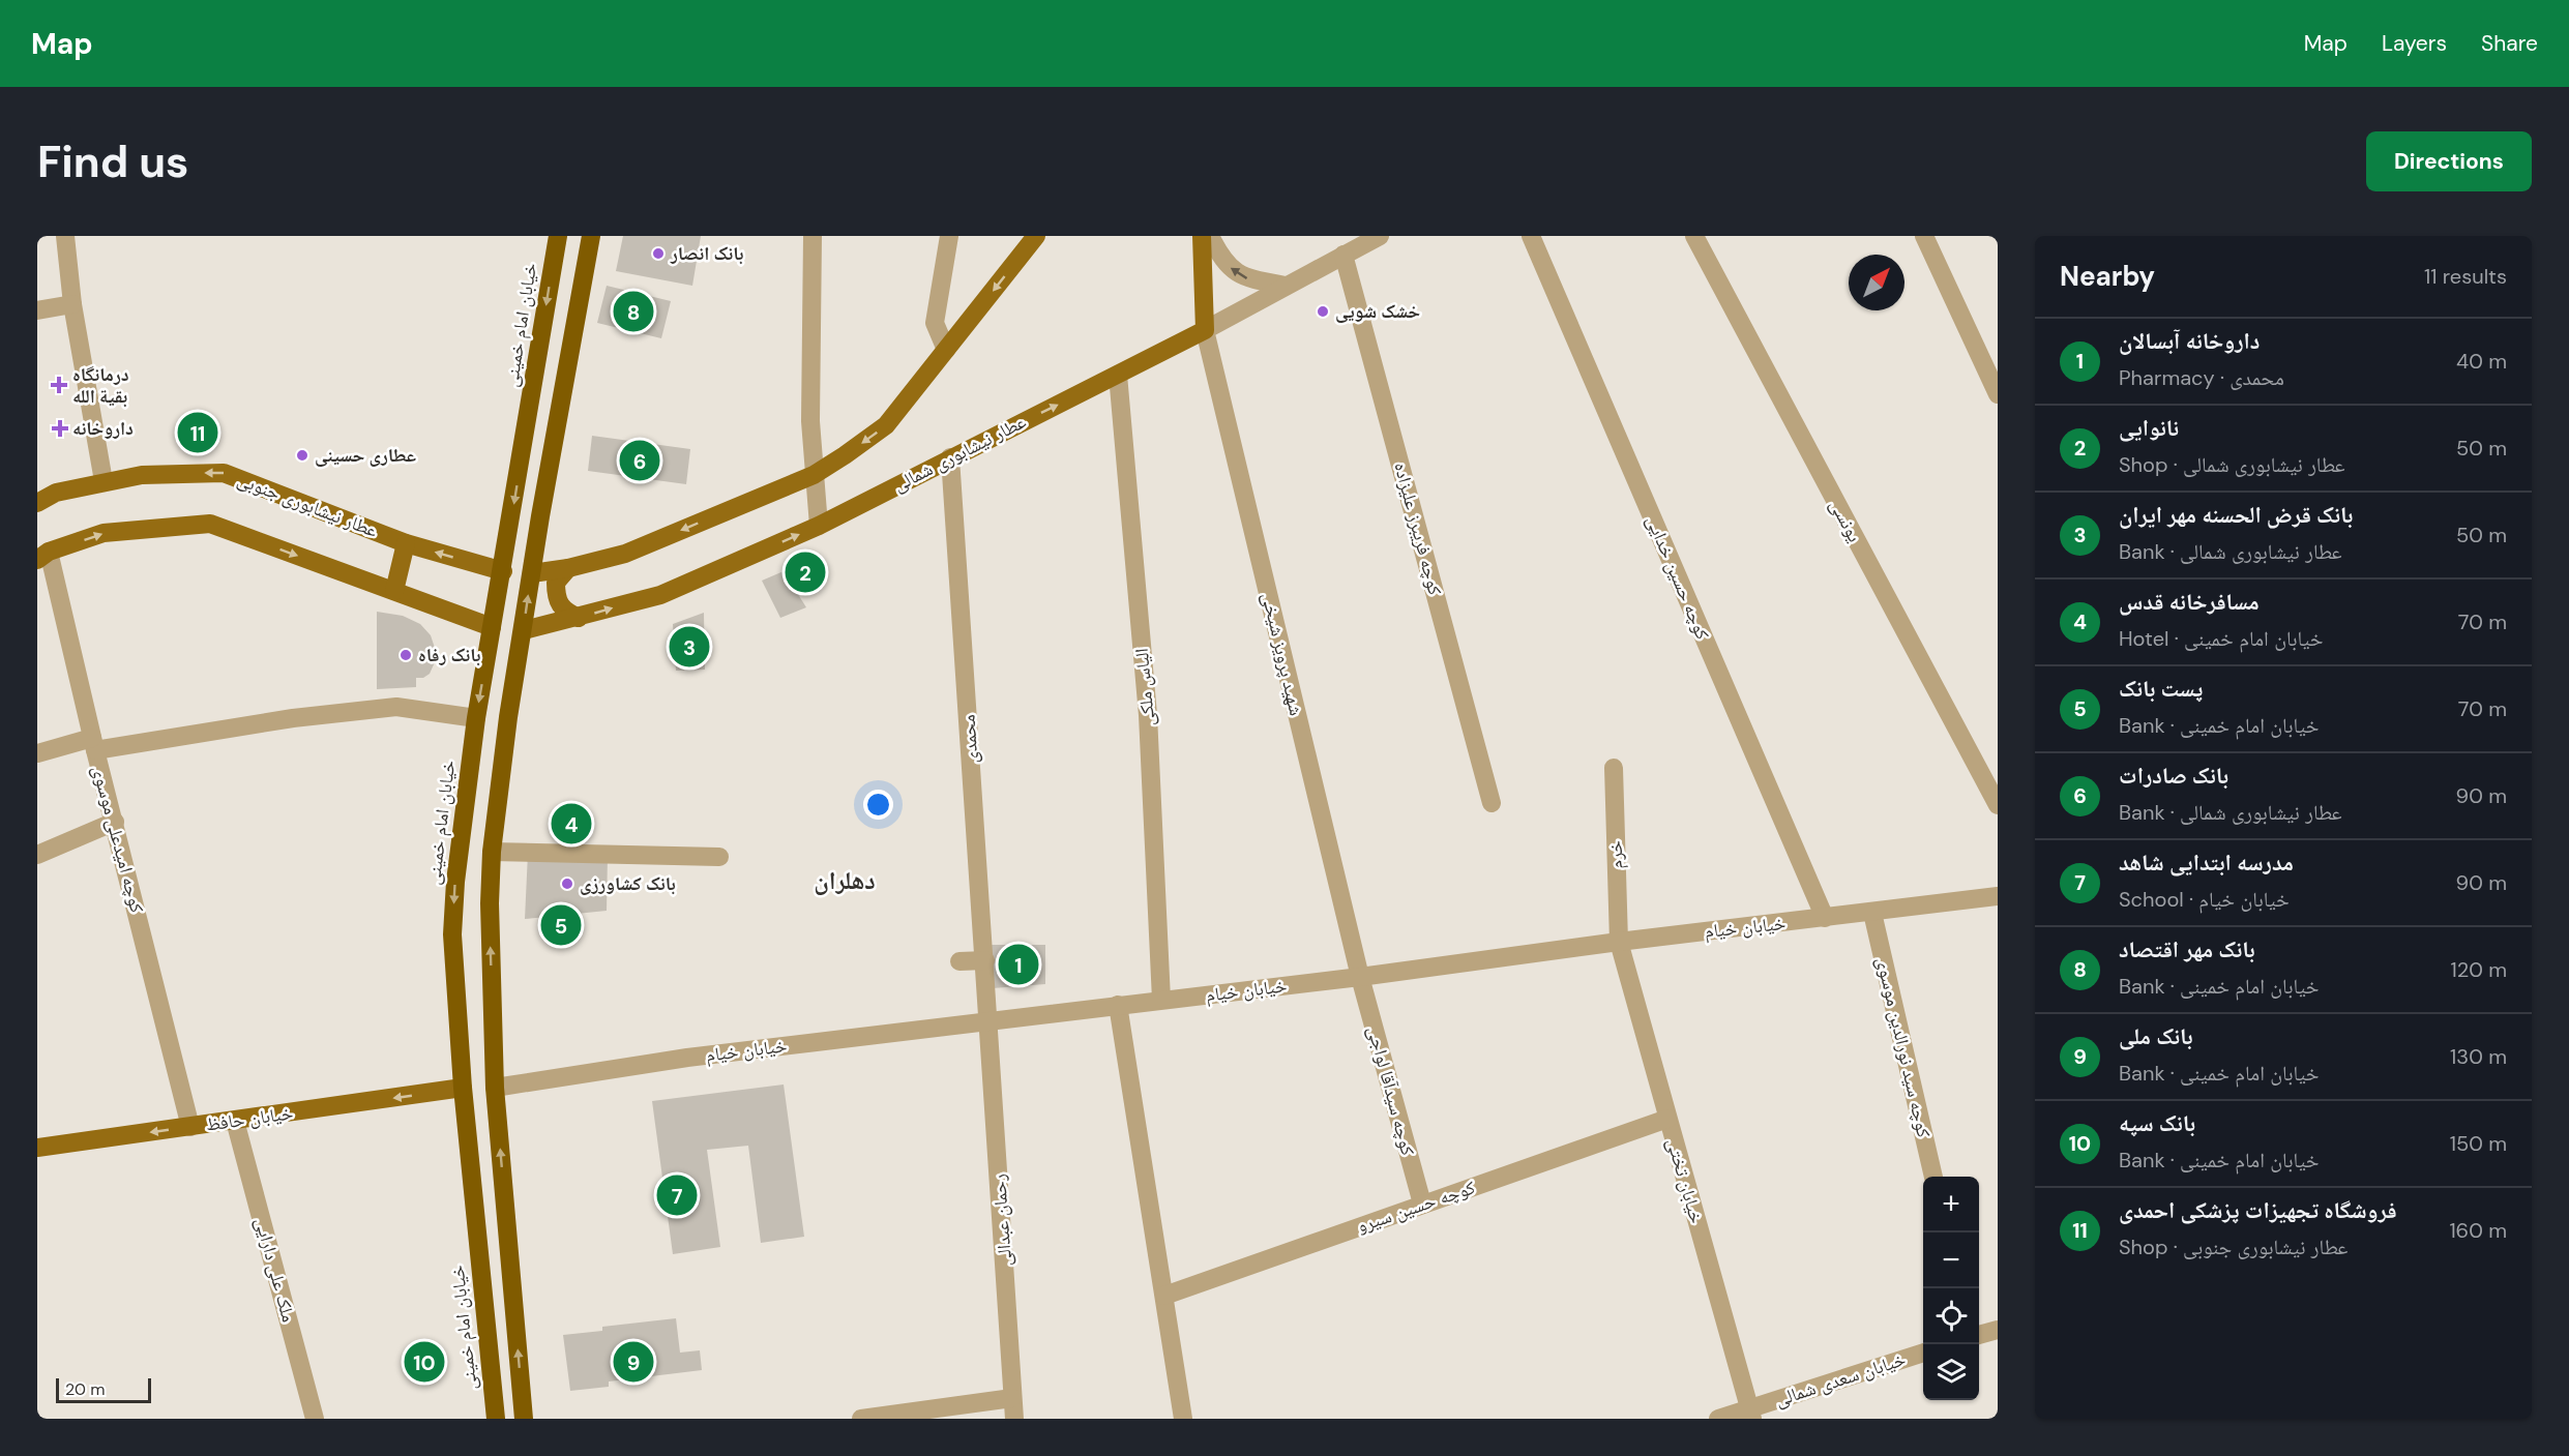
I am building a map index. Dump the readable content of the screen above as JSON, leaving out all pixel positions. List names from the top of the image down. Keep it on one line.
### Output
{"streets":{"highway":["خیابان امام خمینی"],"main road":["عطار نیشابوری شمالی","عطار نیشابوری جنوبی","خیابان حافظ"],"street":["یونسی","کوچه فریبرز علیزاده","کوچه حسین خدایی","شهید پرویز شیخی","الیاس ملکی","محمدی","کوچه امیدعلی موسوی","خرم","خیابان خیام","کوچه سید نورالدین موسوی","کوچه سیدآقا لواجی","خیابان تختی","کوچه حسین سیرو","رحمان عبدالی","ملک علی دارایی","خیابان سعدی شمالی"]},"crossings":[["خیابان امام خمینی","عطار نیشابوری جنوبی"],["خیابان امام خمینی","خیابان حافظ"],["عطار نیشابوری شمالی","کوچه فریبرز علیزاده"],["عطار نیشابوری شمالی","شهید پرویز شیخی"],["عطار نیشابوری شمالی","الیاس ملکی"],["عطار نیشابوری شمالی","محمدی"],["کوچه حسین خدایی","خیابان خیام"],["شهید پرویز شیخی","خیابان خیام"],["شهید پرویز شیخی","کوچه سیدآقا لواجی"],["الیاس ملکی","خیابان خیام"],["محمدی","خیابان خیام"],["محمدی","رحمان عبدالی"],["کوچه امیدعلی موسوی","خیابان حافظ"],["خرم","خیابان خیام"],["خرم","خیابان تختی"],["خیابان خیام","کوچه سید نورالدین موسوی"],["خیابان خیام","کوچه سیدآقا لواجی"],["خیابان خیام","خیابان تختی"],["خیابان خیام","رحمان عبدالی"],["کوچه سیدآقا لواجی","کوچه حسین سیرو"],["خیابان حافظ","ملک علی دارایی"],["خیابان تختی","کوچه حسین سیرو"],["خیابان تختی","خیابان سعدی شمالی"]],"one_way":["عطار نیشابوری شمالی","خیابان حافظ"],"districts":["دهلران"],"places":{"other":["بانک انصار","خشک شویی","عطاری حسینی","بانک رفاه","بانک کشاورزی"],"health":["درمانگاه بقیة الله","داروخانه"]},"scale_bar":"20 m","north":"top right","page":{"header":"Map","nav":["Map","Layers","Share"],"buttons":"Directions","title":"Find us","heading":["Nearby","11 results"],"pins":["8","11","6","2","3","4","5","1","7","9","10"],"list":[{"mark":"1","name":"داروخانه آبسالان","note":"Pharmacy · محمدی","value":"40 m"},{"mark":"2","name":"نانوایی","note":"Shop · عطار نیشابوری شمالی","value":"50 m"},{"mark":"3","name":"بانک قرض الحسنه مهر ایران","note":"Bank · عطار نیشابوری شمالی","value":"50 m"},{"mark":"4","name":"مسافرخانه قدس","note":"Hotel · خیابان امام خمینی","value":"70 m"},{"mark":"5","name":"پست بانک","note":"Bank · خیابان امام خمینی","value":"70 m"},{"mark":"6","name":"بانک صادرات","note":"Bank · عطار نیشابوری شمالی","value":"90 m"},{"mark":"7","name":"مدرسه ابتدایی شاهد","note":"School · خیابان خیام","value":"90 m"},{"mark":"8","name":"بانک مهر اقتصاد","note":"Bank · خیابان امام خمینی","value":"120 m"},{"mark":"9","name":"بانک ملی","note":"Bank · خیابان امام خمینی","value":"130 m"},{"mark":"10","name":"بانک سپه","note":"Bank · خیابان امام خمینی","value":"150 m"},{"mark":"11","name":"فروشگاه تجهیزات پزشکی احمدی","note":"Shop · عطار نیشابوری جنوبی","value":"160 m"}],"map_buttons":["+","−"],"scale":"20 m"}}
